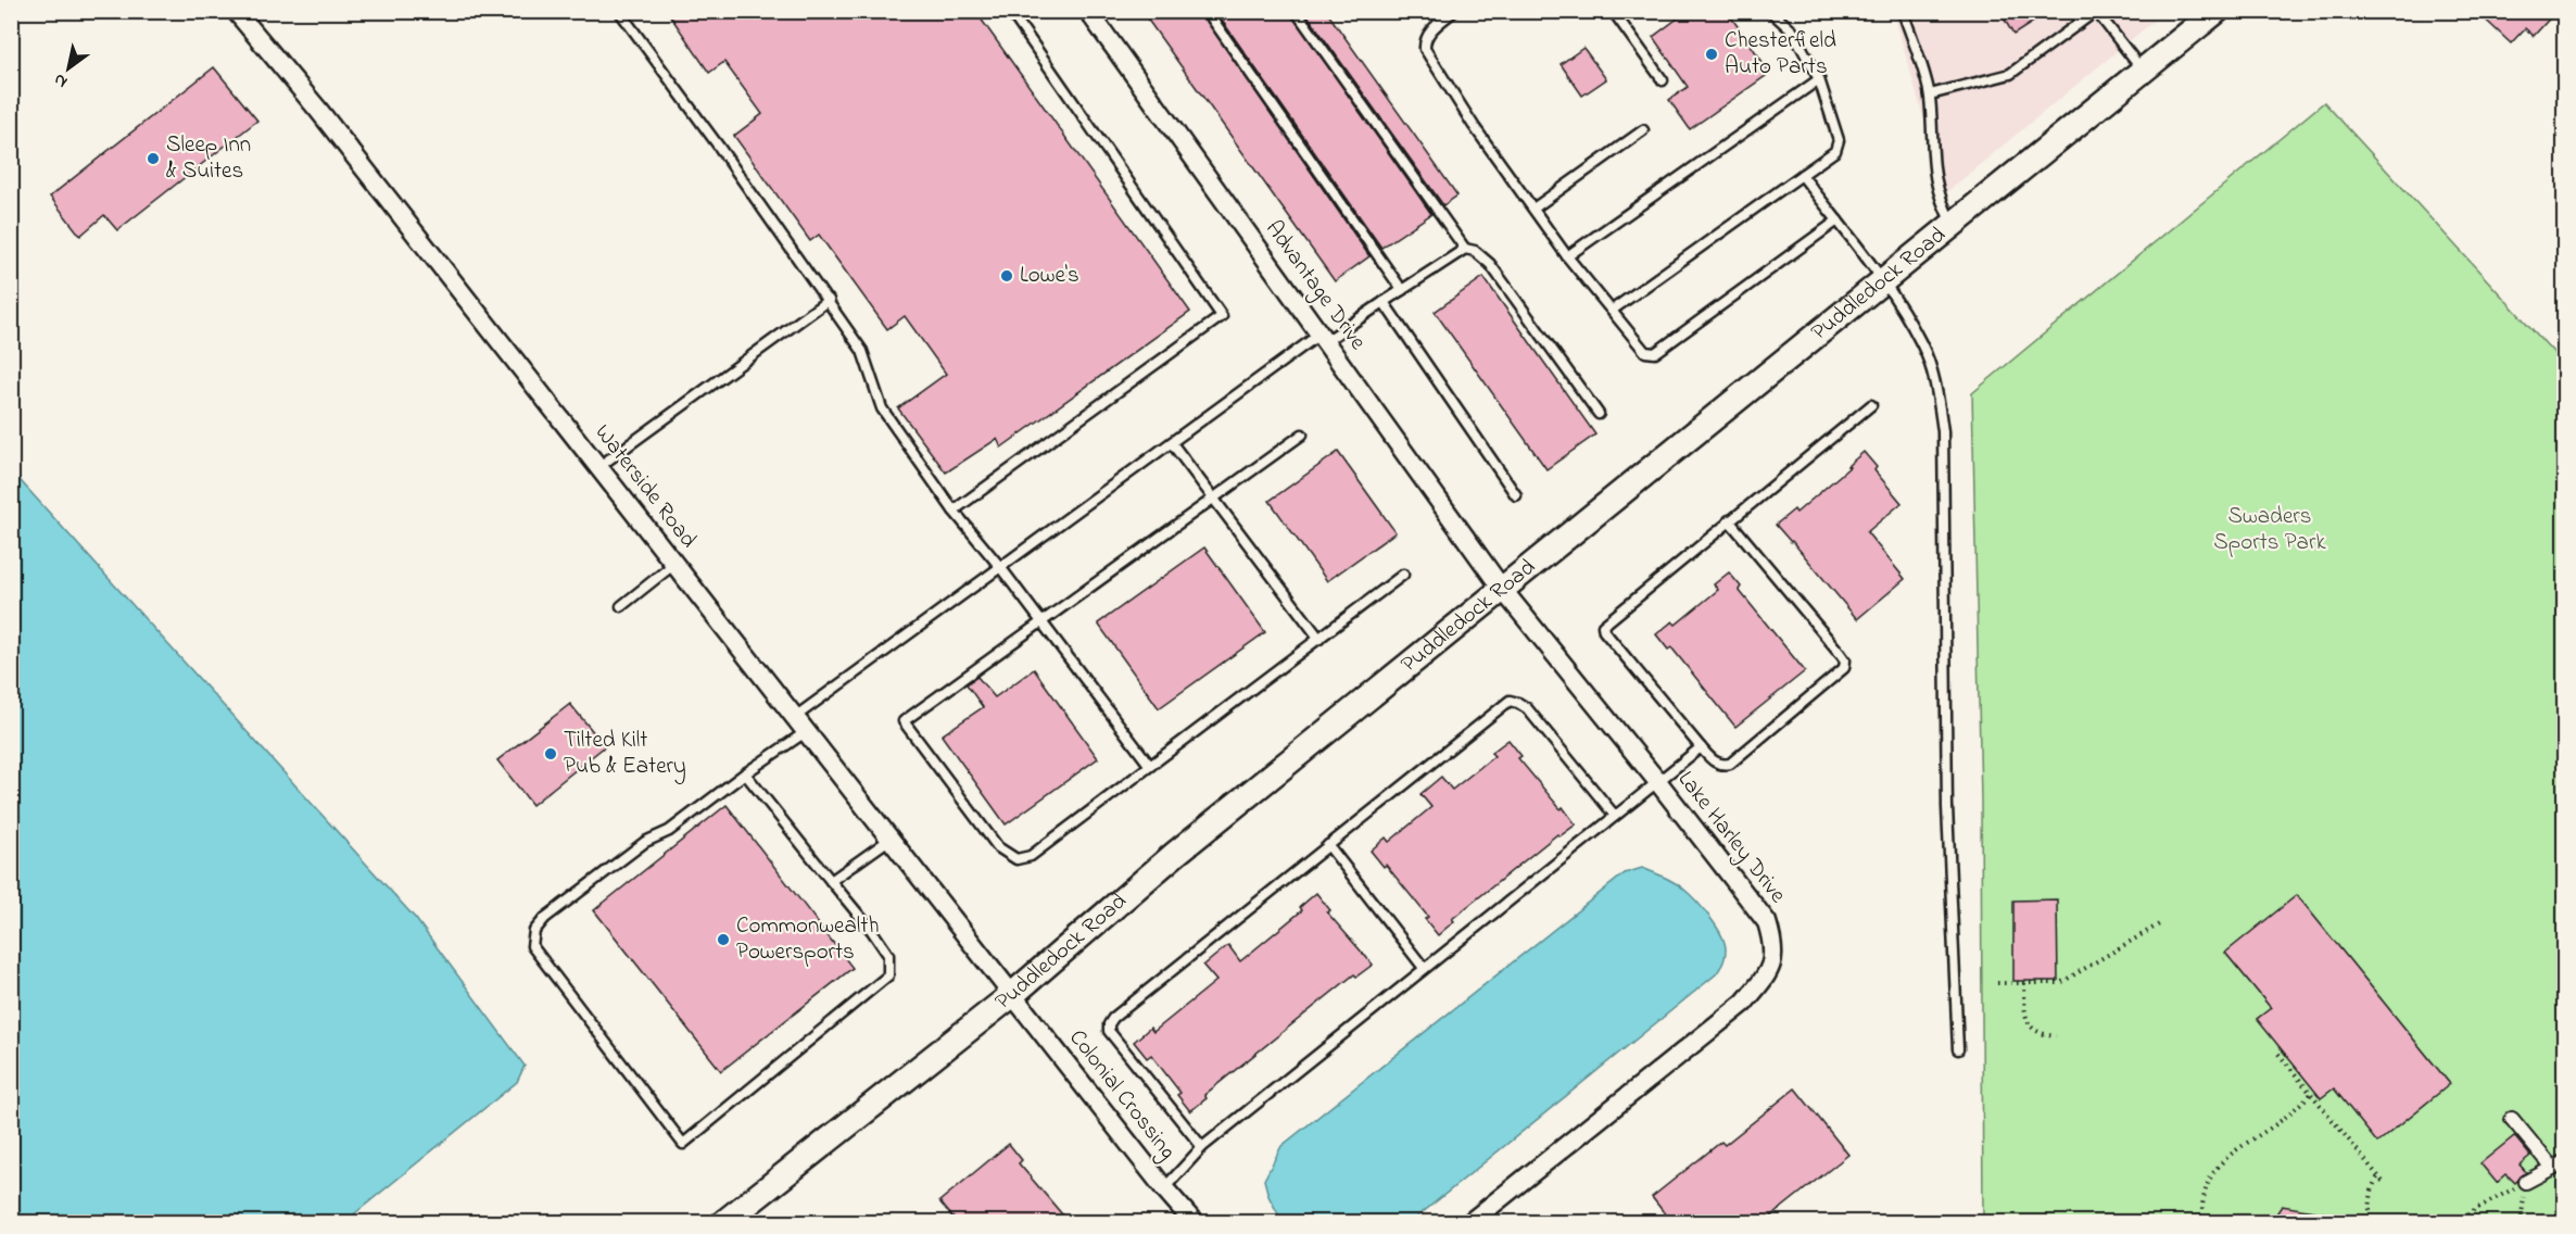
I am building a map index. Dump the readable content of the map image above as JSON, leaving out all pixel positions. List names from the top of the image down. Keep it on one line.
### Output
{"streets":{"main road":["Puddledock Road"],"street":["Advantage Drive","Waterside Road","Lake Harley Drive","Colonial Crossing"]},"crossings":[["Puddledock Road","Advantage Drive"],["Puddledock Road","Waterside Road"],["Puddledock Road","Lake Harley Drive"],["Puddledock Road","Colonial Crossing"],["Advantage Drive","Lake Harley Drive"],["Waterside Road","Colonial Crossing"]],"parks":["Swaders Sports Park"],"places":["Chesterfield Auto Parts","Sleep Inn & Suites","Lowe's","Tilted Kilt Pub & Eatery","Commonwealth Powersports"],"north":"bottom left"}
